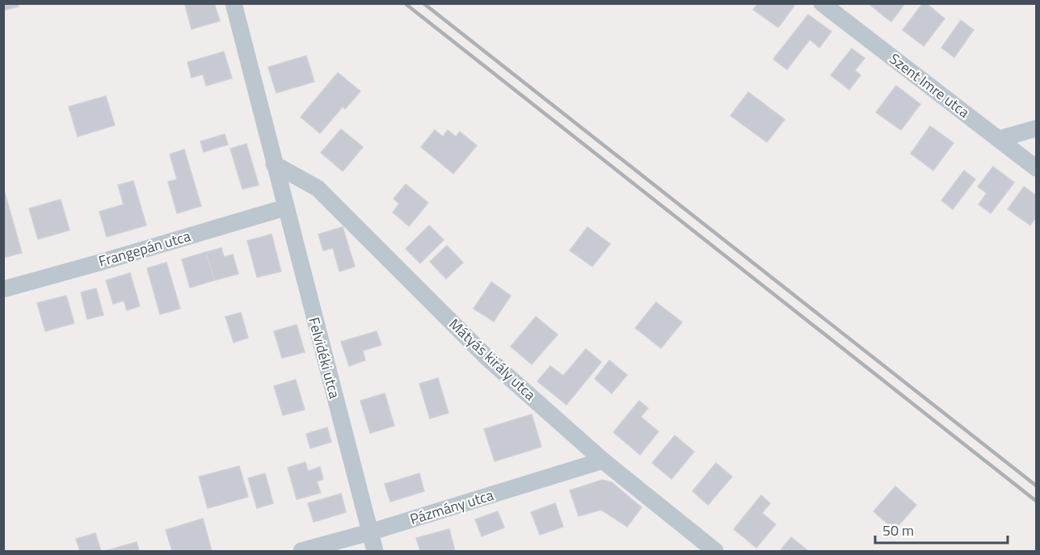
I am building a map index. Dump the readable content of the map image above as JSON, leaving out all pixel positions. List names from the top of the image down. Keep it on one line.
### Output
{"streets":{"street":["Szent Imre utca","Frangepán utca","Felvidéki utca","Mátyás király utca","Pázmány utca"]},"crossings":[["Frangepán utca","Felvidéki utca"],["Felvidéki utca","Mátyás király utca"],["Felvidéki utca","Pázmány utca"],["Mátyás király utca","Pázmány utca"]],"scale_bar":"50 m"}
